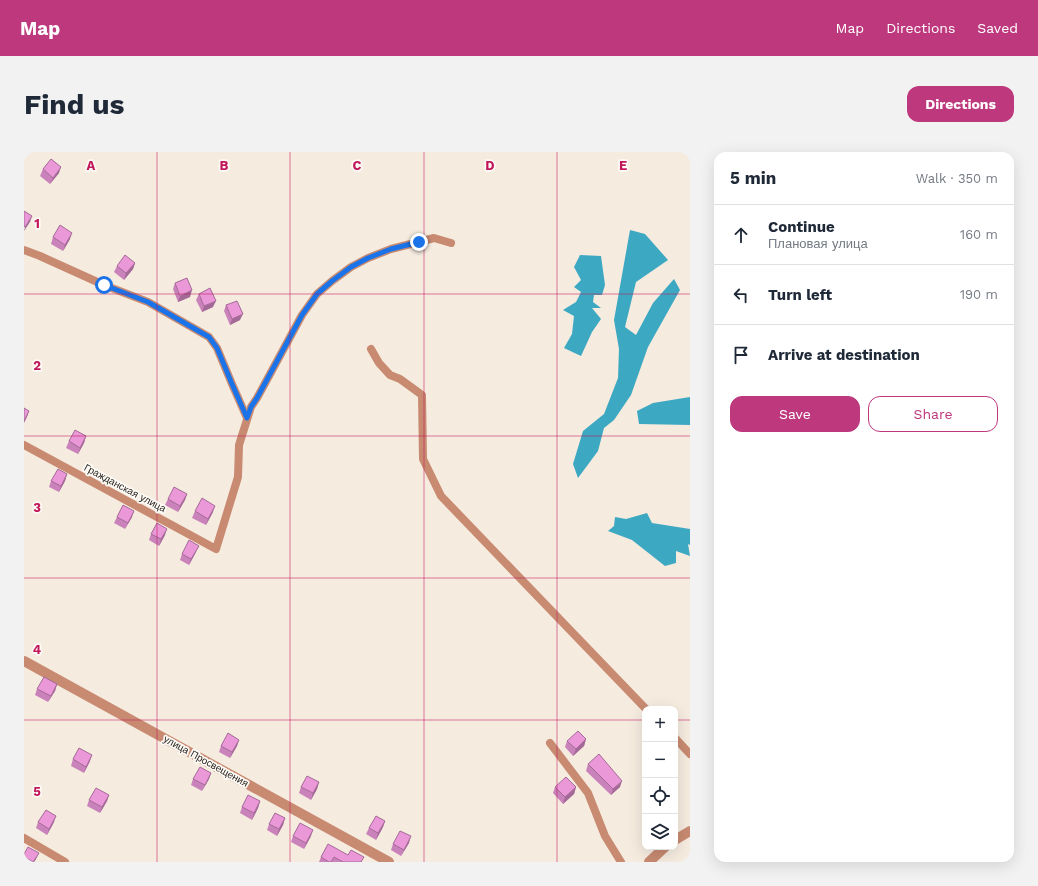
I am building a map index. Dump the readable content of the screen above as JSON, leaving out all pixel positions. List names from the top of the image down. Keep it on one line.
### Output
{"streets":{"street":["Гражданская улица","улица Просвещения"]},"page":{"header":"Map","nav":["Map","Directions","Saved"],"buttons":["Directions",["Save","Share"]],"title":"Find us","heading":["5 min","Walk · 350 m"],"list":[["Continue","Плановая улица","160 m"],["Turn left","190 m"],"Arrive at destination"],"map_buttons":["+","−"]},"grid":{"columns":["A","B","C","D","E"],"rows":["1","2","3","4","5"]}}
